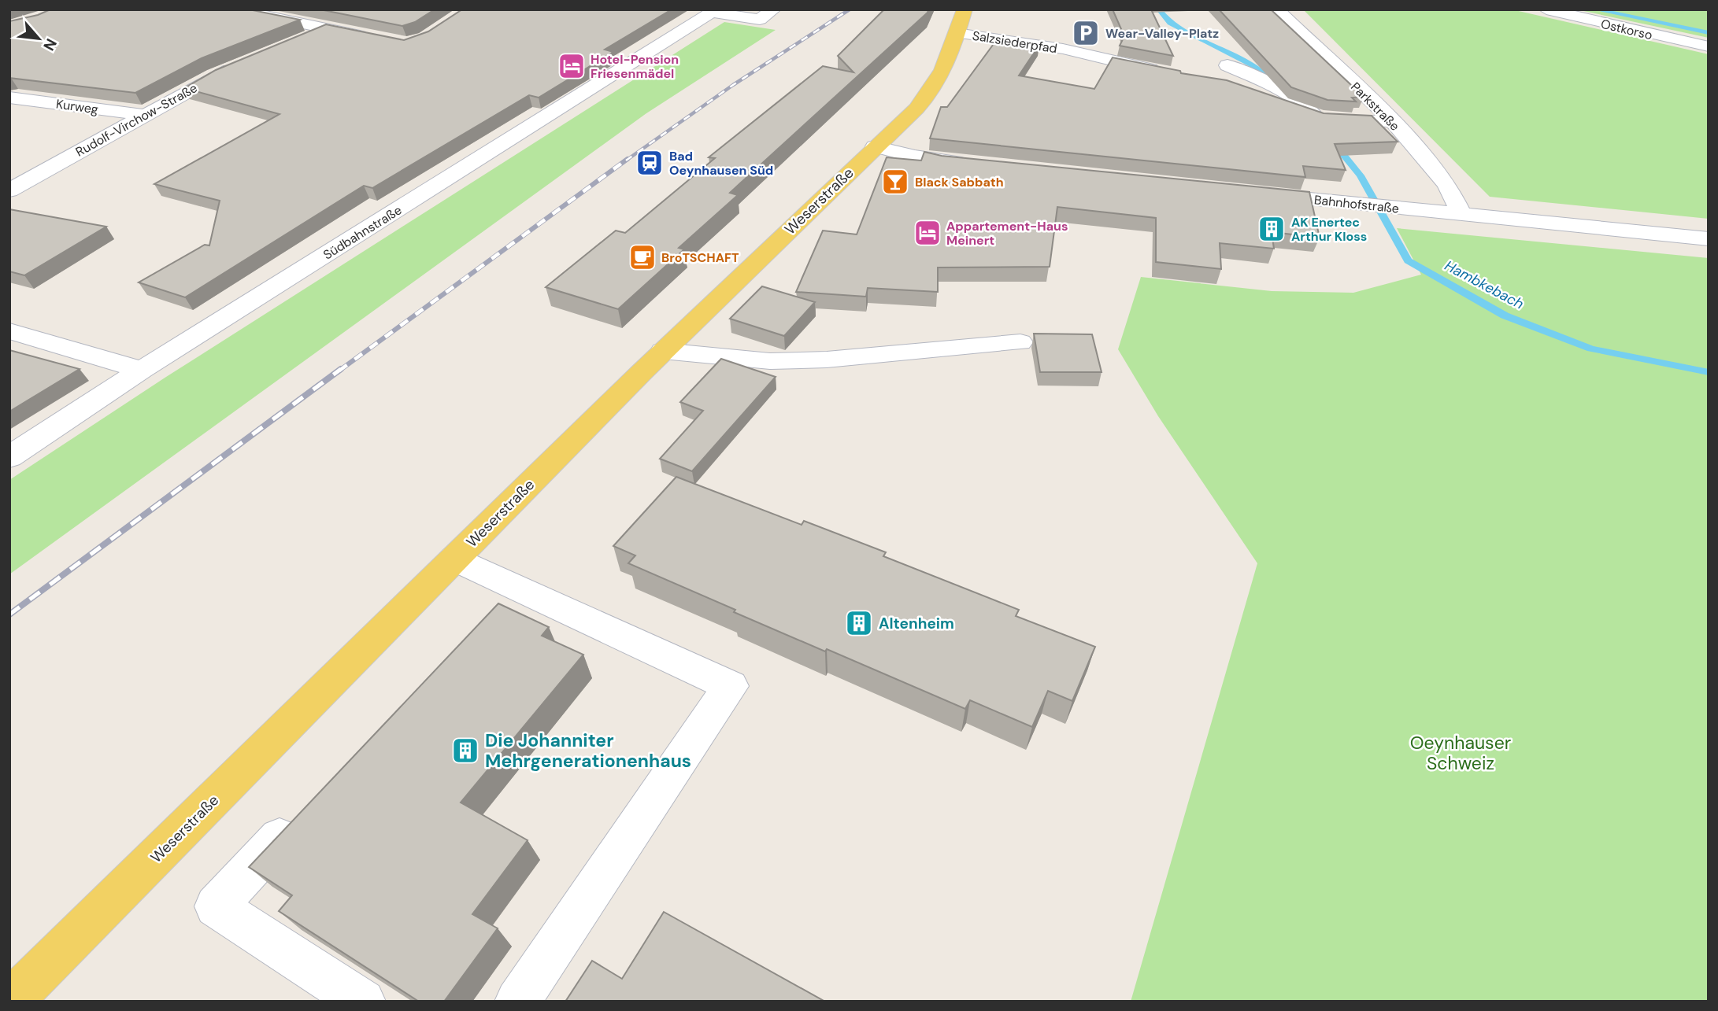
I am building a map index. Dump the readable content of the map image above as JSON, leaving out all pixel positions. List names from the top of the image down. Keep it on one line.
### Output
{"streets":{"main road":["Weserstraße"],"street":["Ostkorso","Salzsiederpfad","Kurweg","Parkstraße","Rudolf-Virchow-Straße","Bahnhofstraße","Südbahnstraße"]},"crossings":[["Salzsiederpfad","Weserstraße"],["Kurweg","Rudolf-Virchow-Straße"],["Parkstraße","Bahnhofstraße"]],"water":["Hambkebach"],"parks":["Oeynhauser Schweiz"],"places":{"parking":["Wear-Valley-Platz"],"hotel":["Hotel-Pension Friesenmädel","Appartement-Haus Meinert"],"station":["Bad Oeynhausen Süd"],"bar":["Black Sabbath"],"building":["AK Enertec Arthur Kloss","Altenheim","Die Johanniter Mehrgenerationenhaus"],"cafe":["BroTSCHAFT"]},"north":"bottom right"}
